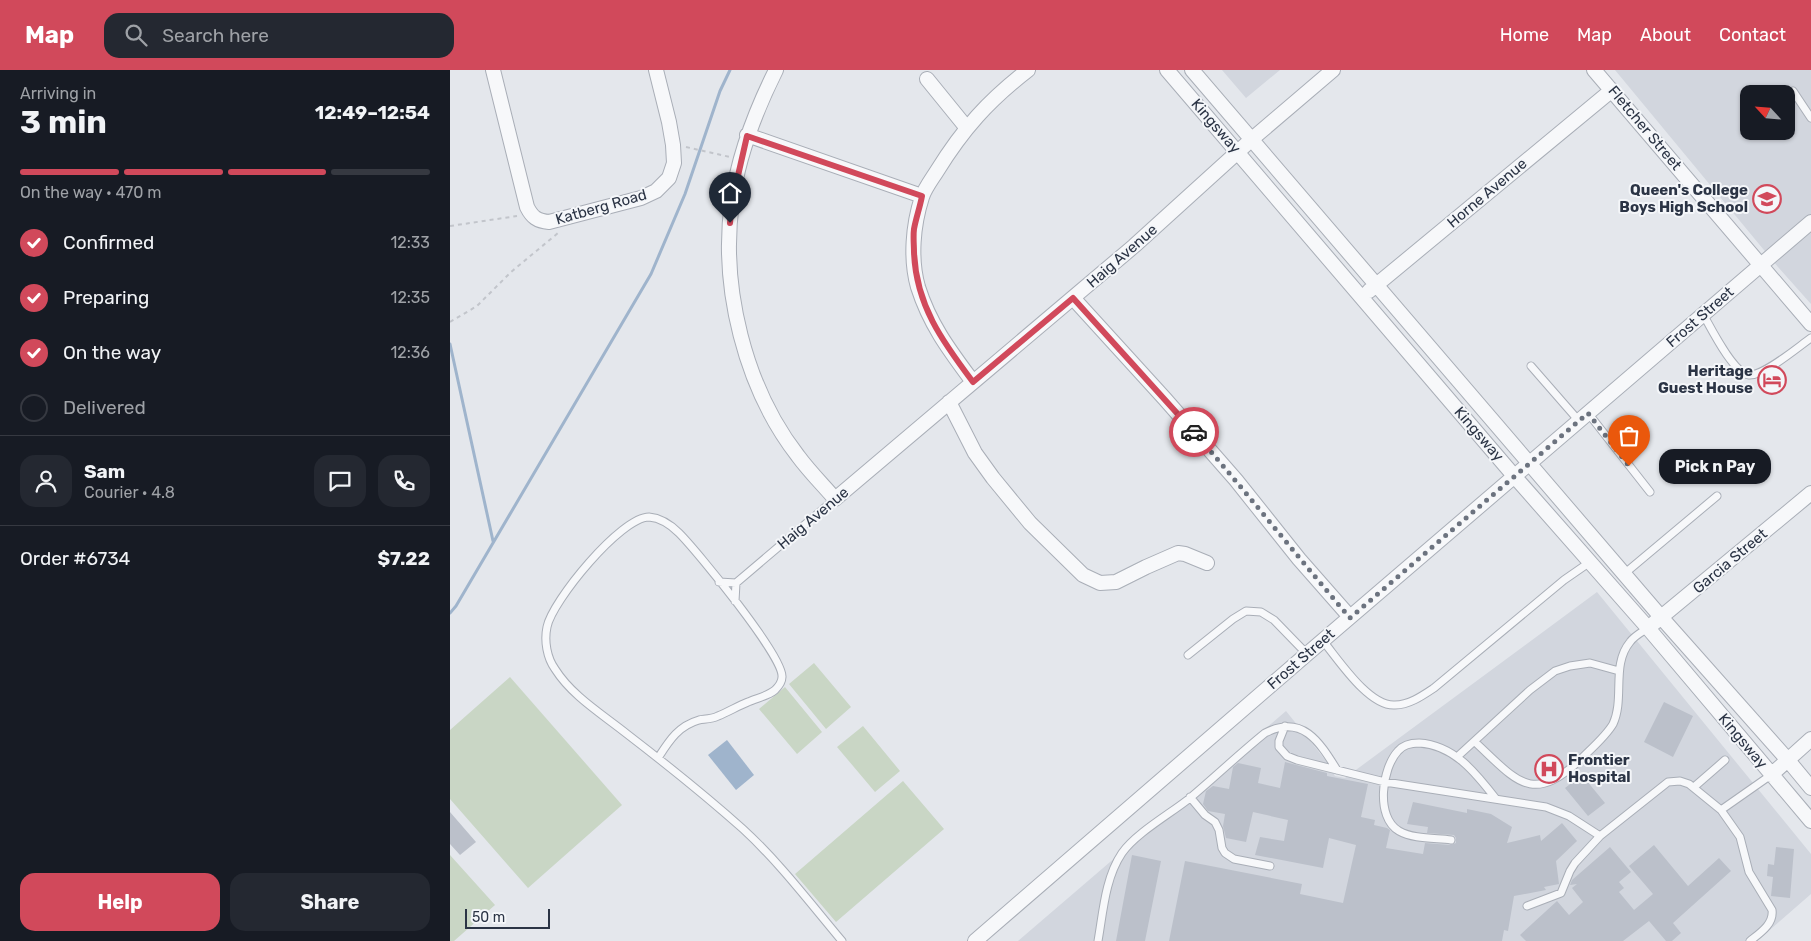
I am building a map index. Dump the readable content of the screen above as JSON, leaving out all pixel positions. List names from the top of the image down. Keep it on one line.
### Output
{"streets":{"street":["Kingsway","Fletcher Street","Horne Avenue","Katberg Road","Haig Avenue","Frost Street","Garcia Street"]},"crossings":[["Kingsway","Horne Avenue"],["Kingsway","Haig Avenue"],["Kingsway","Frost Street"],["Kingsway","Garcia Street"],["Fletcher Street","Horne Avenue"],["Fletcher Street","Frost Street"]],"places":{"school or university":["Queen's College Boys High School"],"hotel":["Heritage Guest House"],"other":["Pick n Pay"],"hospital":["Frontier Hospital"]},"scale_bar":"50 m","north":"top left","page":{"header":"Map","search":"Search here","nav":["Home","Map","About","Contact"],"heading":["3 min","Arriving in","12:49–12:54"],"panel":["Sam","Courier · 4.8","Order #6734","$7.22"],"bar":"On the way · 470 m","list":[["Confirmed","12:33"],["Preparing","12:35"],["On the way","12:36"],"Delivered"],"bubble":"Pick n Pay","buttons":["Help","Share"],"scale":"50 m"}}
